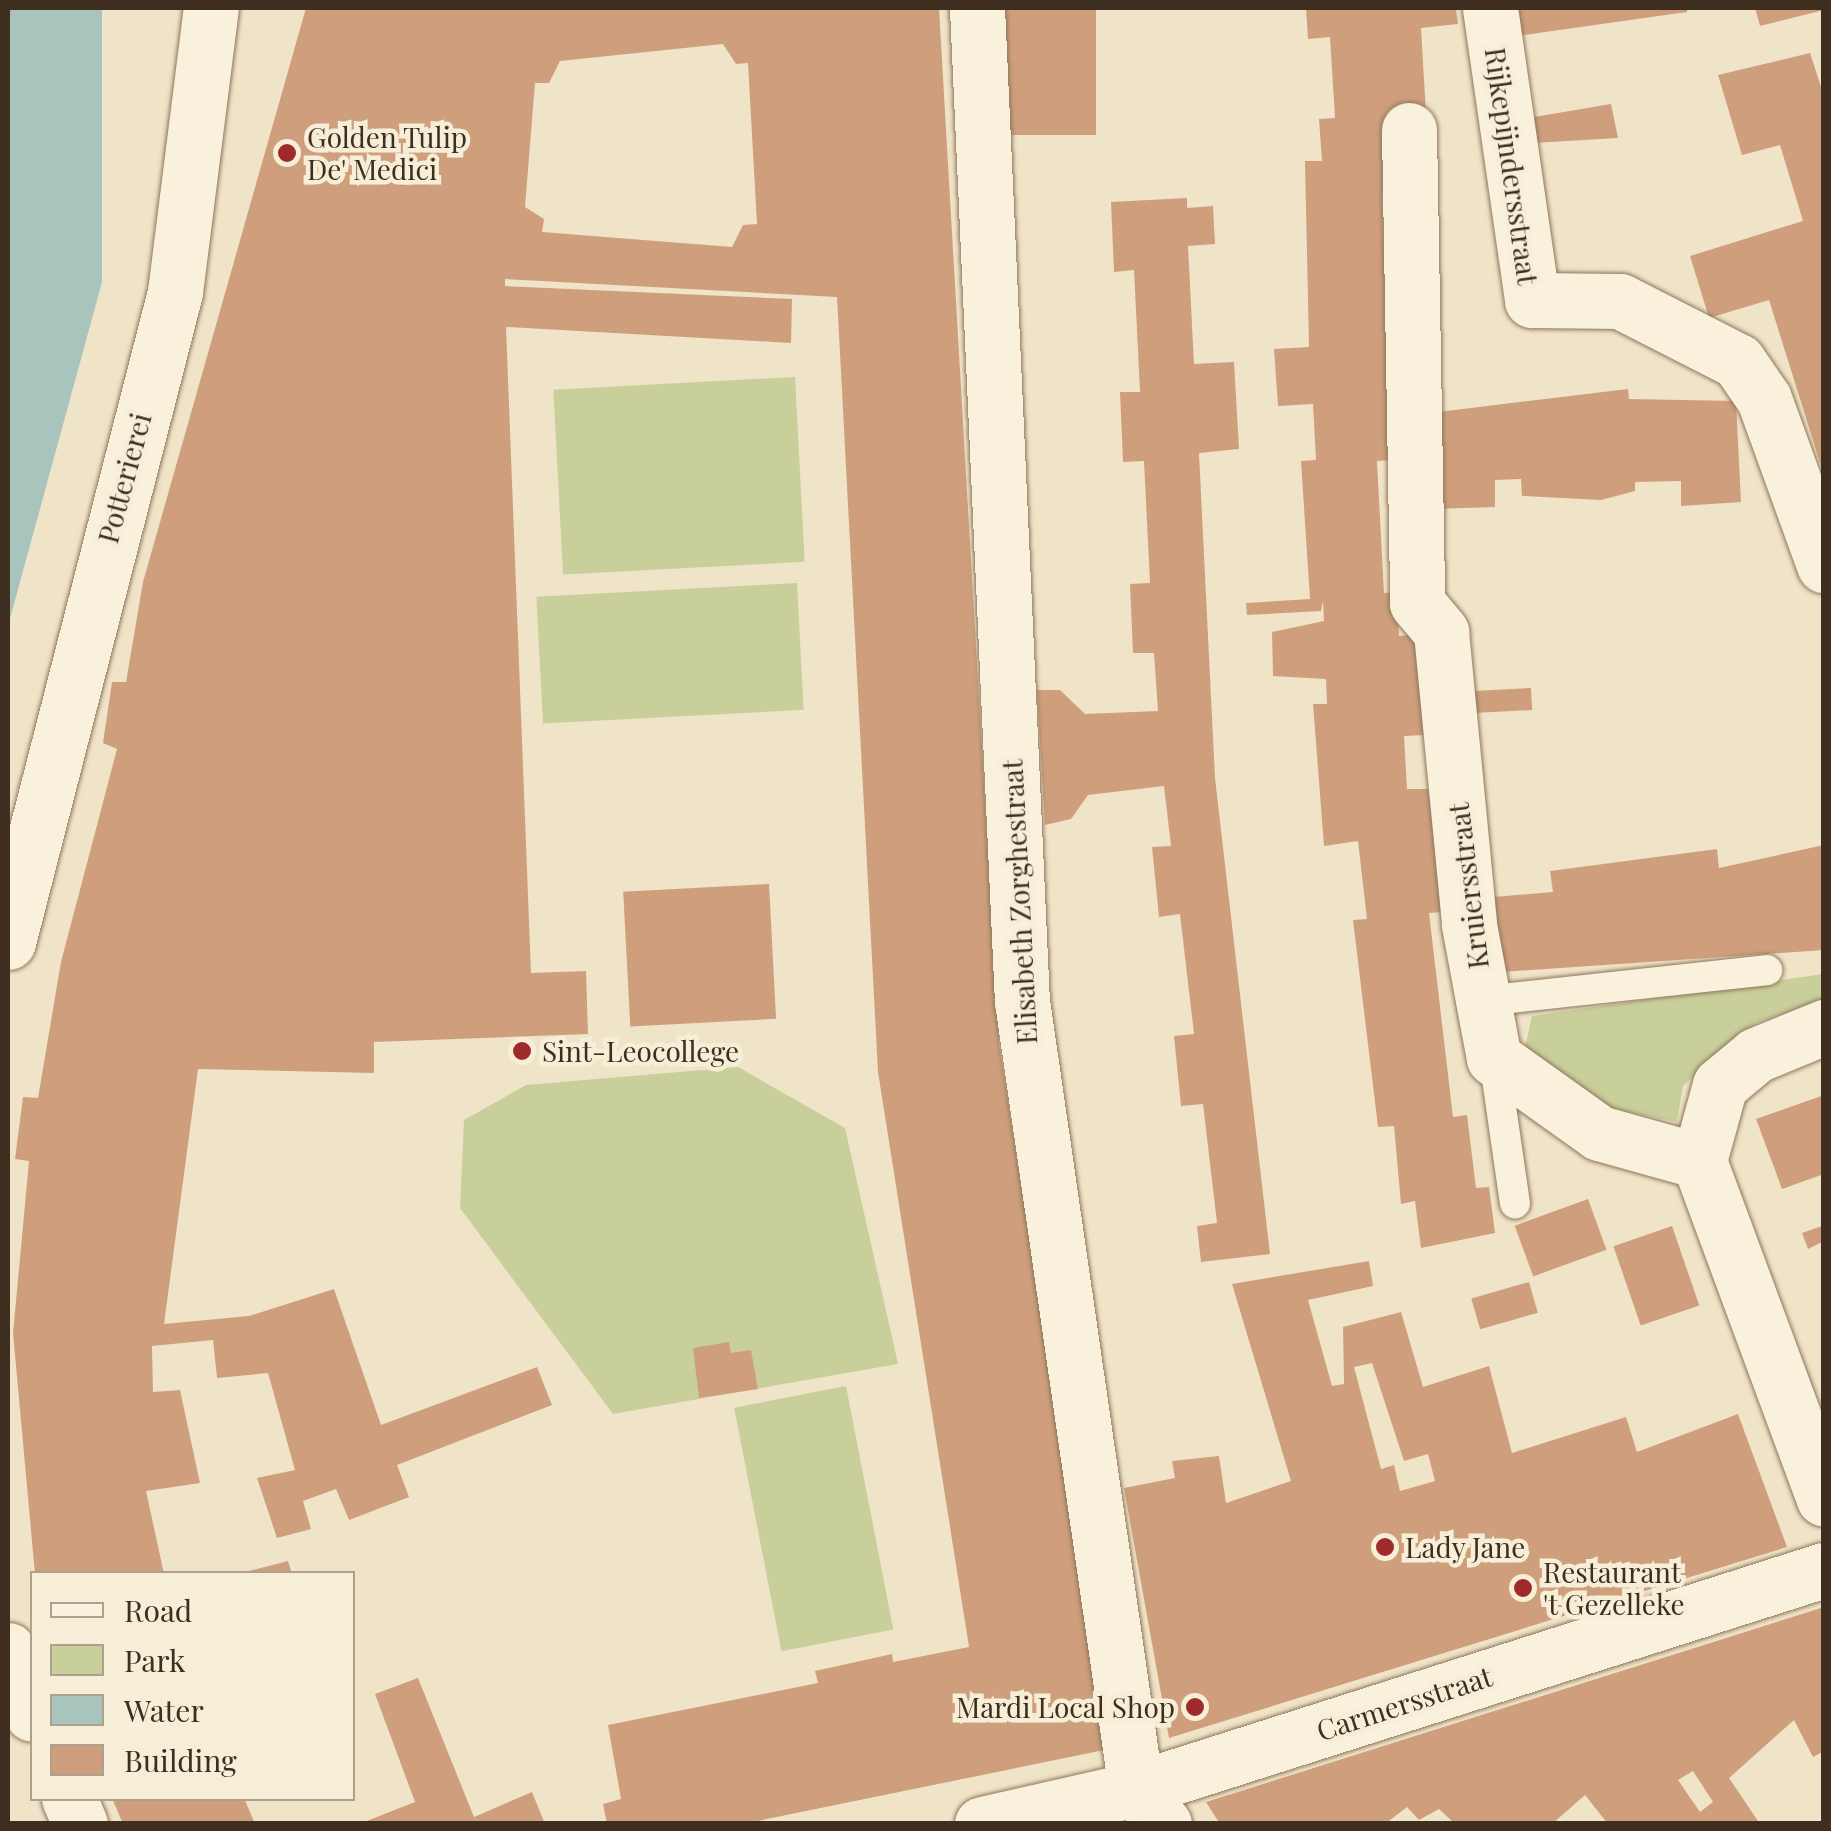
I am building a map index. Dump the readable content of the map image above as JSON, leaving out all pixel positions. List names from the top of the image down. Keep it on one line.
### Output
{"streets":{"street":["Rijkepijndersstraat","Potterierei","Kruiersstraat","Elisabeth Zorghestraat","Carmersstraat"]},"crossings":[["Elisabeth Zorghestraat","Carmersstraat"]],"places":["Golden Tulip De' Medici","Sint-Leocollege","Lady Jane","Restaurant 't Gezelleke","Mardi Local Shop"],"legend":["Road","Park","Water","Building"]}
